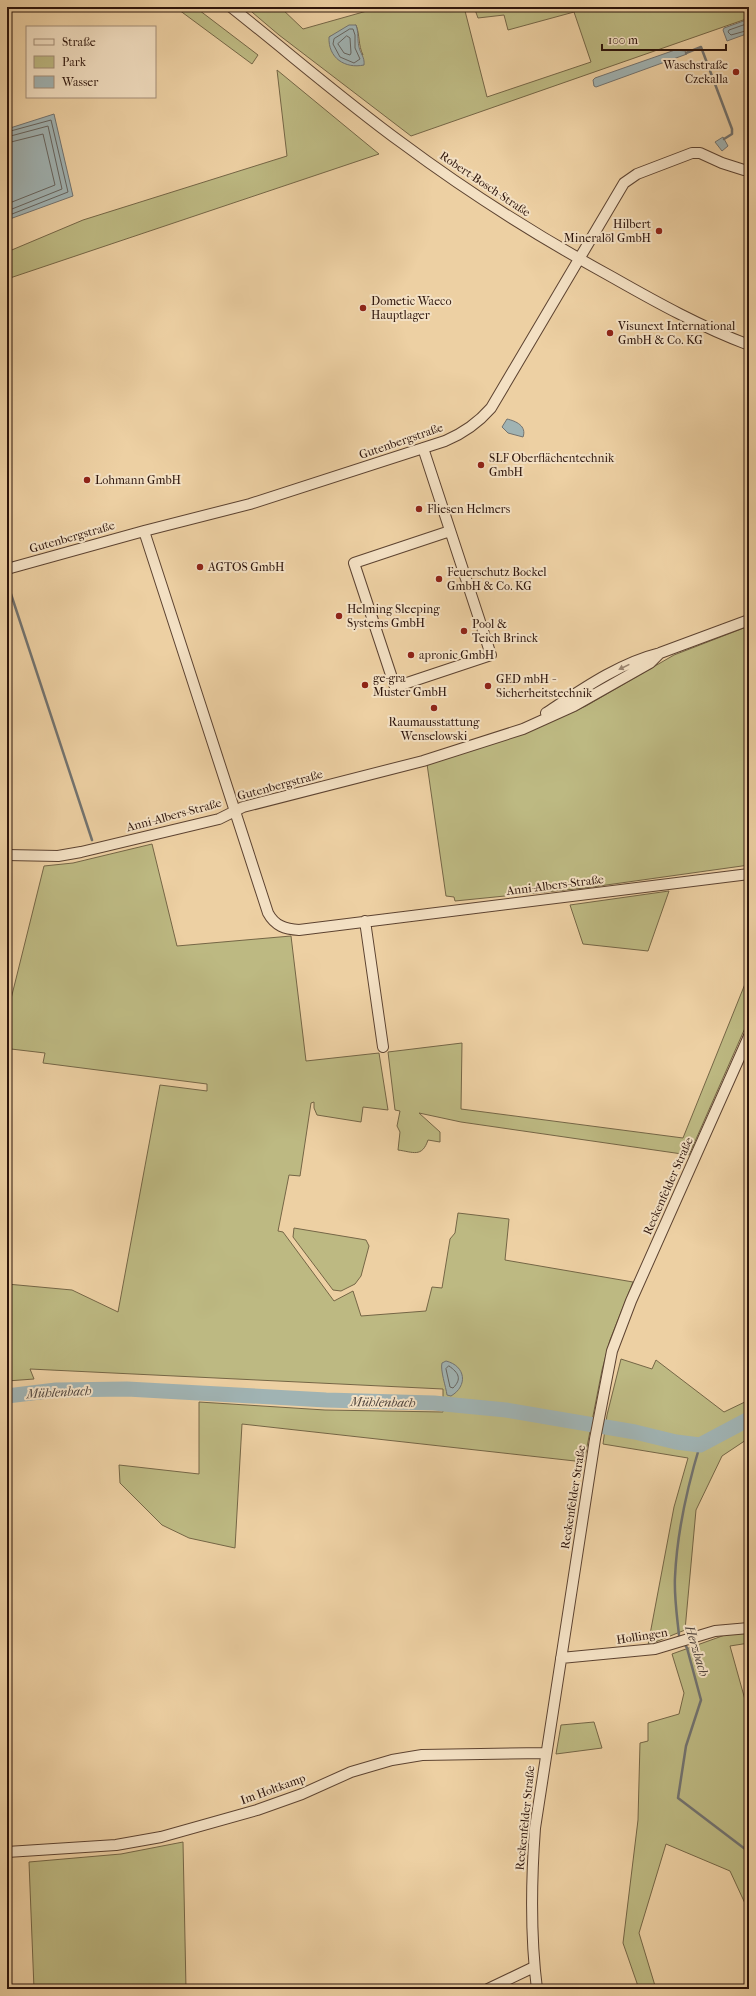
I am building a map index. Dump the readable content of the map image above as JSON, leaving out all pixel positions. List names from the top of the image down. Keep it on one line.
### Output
{"streets":{"street":["Robert-Bosch-Straße","Gutenbergstraße","Anni-Albers-Straße","Reckenfelder Straße","Hollingen","Im Holtkamp"]},"crossings":[["Robert-Bosch-Straße","Gutenbergstraße"],["Gutenbergstraße","Anni-Albers-Straße"],["Reckenfelder Straße","Hollingen"],["Reckenfelder Straße","Im Holtkamp"]],"water":["Mühlenbach","Herzbach"],"places":["Waschstraße Czekalla","Hilbert Mineralöl GmbH","Dometic Waeco Hauptlager","Visunext International GmbH & Co. KG","SLF Oberflächentechnik GmbH","Lohmann GmbH","Fliesen Helmers","AGTOS GmbH","Feuerschutz Bockel GmbH & Co. KG","Helming Sleeping Systems GmbH","Pool & Teich Brinck","apronic GmbH","ge-gra Muster GmbH","GED mbH - Sicherheitstechnik","Raumausstattung Wenselowski"],"legend":["Straße","Park","Wasser"],"scale_bar":"100 m"}
